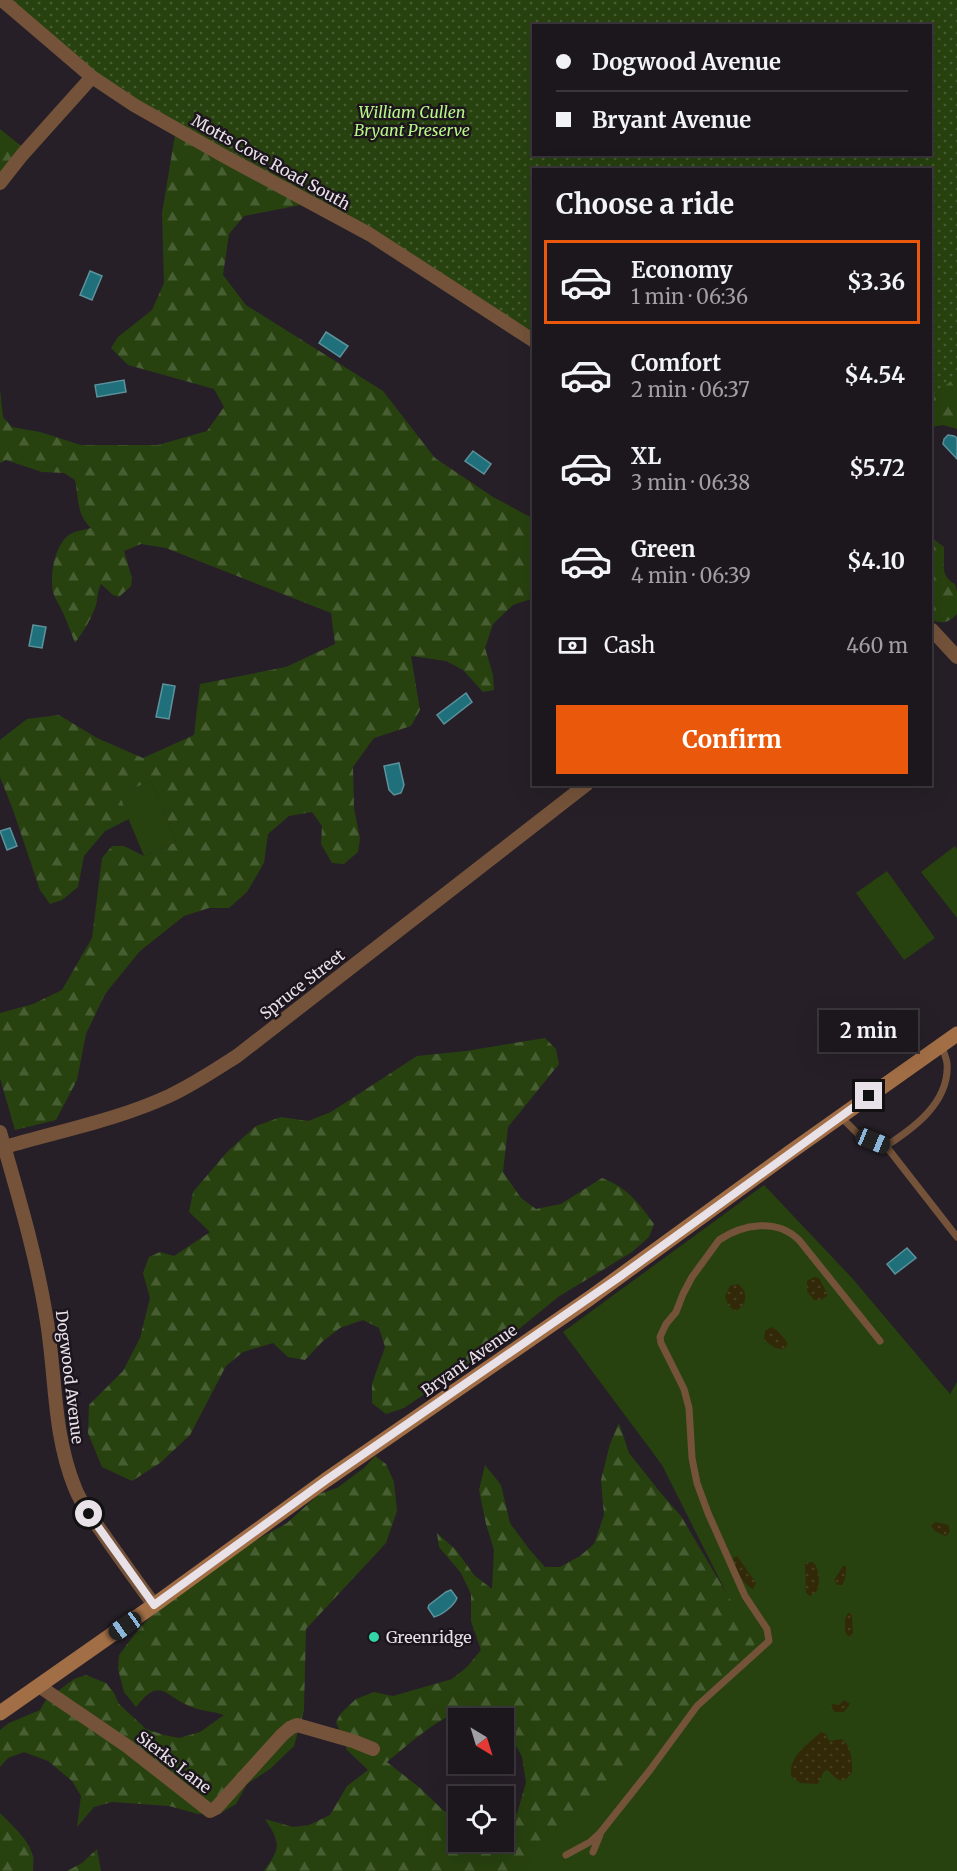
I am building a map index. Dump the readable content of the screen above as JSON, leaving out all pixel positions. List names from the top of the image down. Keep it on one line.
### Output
{"streets":{"main road":["Bryant Avenue"],"street":["Motts Cove Road South","Spruce Street","Dogwood Avenue","Sierks Lane"]},"crossings":[["Spruce Street","Dogwood Avenue"],["Bryant Avenue","Dogwood Avenue"],["Bryant Avenue","Sierks Lane"]],"parks":["William Cullen Bryant Preserve"],"places":["Greenridge"],"north":"bottom right","page":{"banner":["Dogwood Avenue","Bryant Avenue"],"heading":"Choose a ride","list":[{"name":"Economy","note":"1 min · 06:36","value":"$3.36"},{"name":"Comfort","note":"2 min · 06:37","value":"$4.54"},{"name":"XL","note":"3 min · 06:38","value":"$5.72"},{"name":"Green","note":"4 min · 06:39","value":"$4.10"}],"pay":["Cash","460 m"],"buttons":"Confirm","bubble":"2 min"}}
